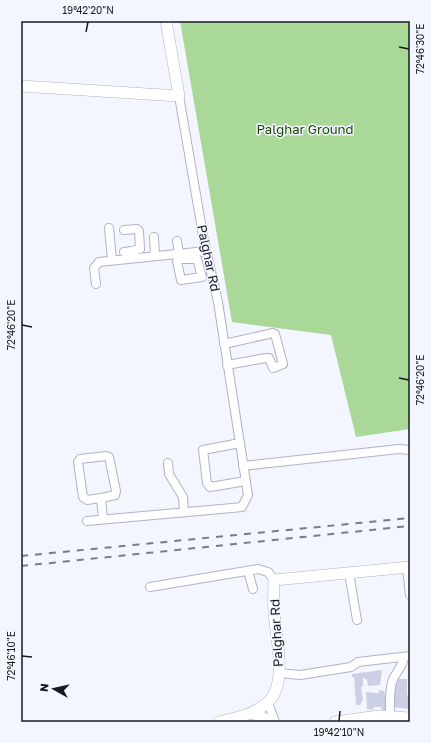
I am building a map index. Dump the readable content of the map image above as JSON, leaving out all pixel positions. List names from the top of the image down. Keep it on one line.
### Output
{"streets":{"street":["Palghar Rd"]},"parks":["Palghar Ground"],"north":"left","coordinates":["19°42'20\"N","72°46'30\"E","72°46'20\"E","72°46'10\"E","19°42'10\"N"]}
